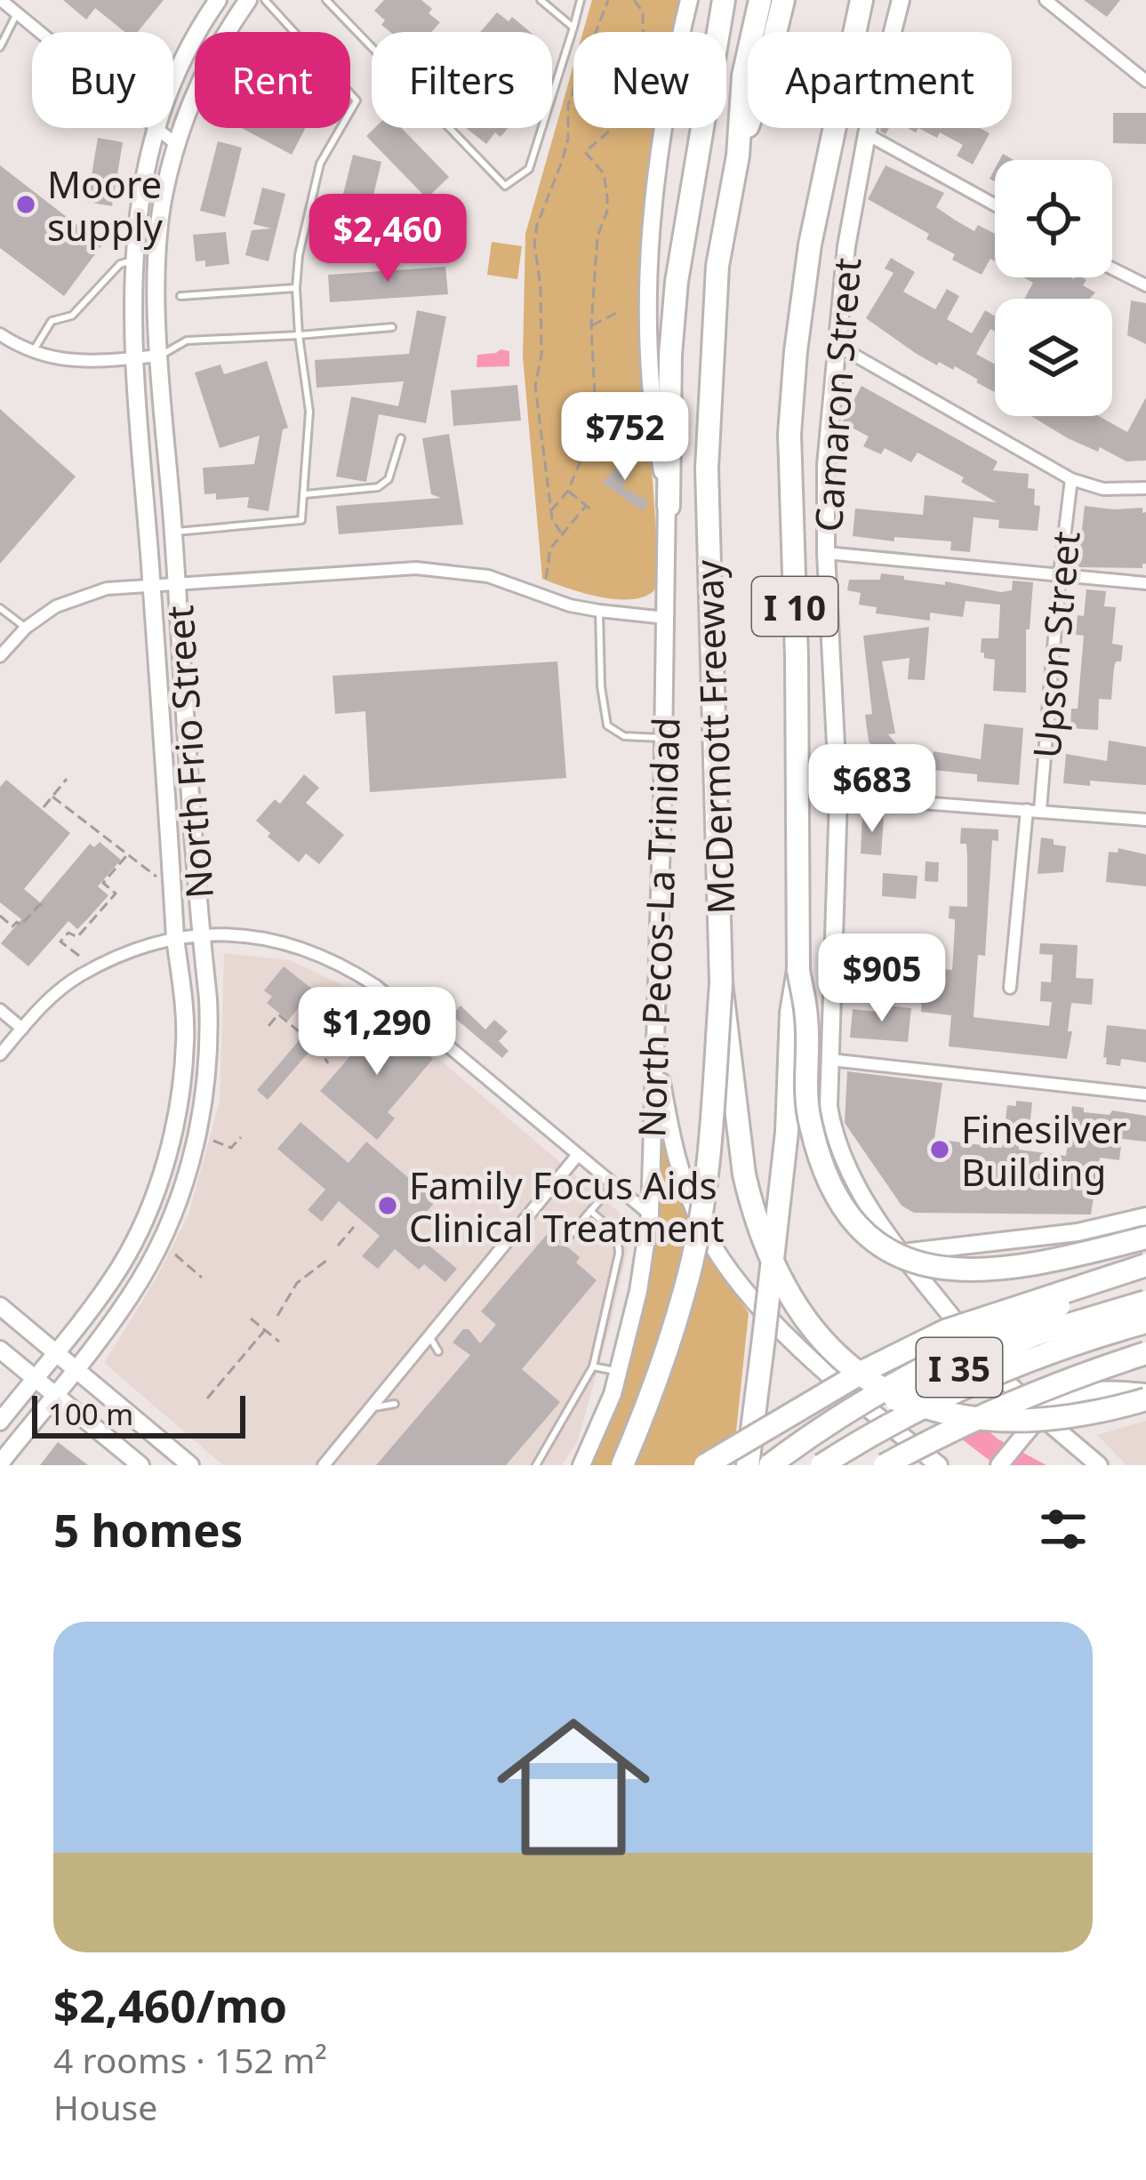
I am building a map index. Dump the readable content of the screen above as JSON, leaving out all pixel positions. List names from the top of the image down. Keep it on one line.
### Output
{"streets":{"highway":["I 10","McDermott Freeway","I 35"],"main road":["Camaron Street","North Frio Street","North Pecos-La Trinidad"],"street":["Upson Street"]},"crossings":[["I 10","McDermott Freeway"]],"places":["Moore supply","Finesilver Building","Family Focus Aids Clinical Treatment"],"scale_bar":"100 m","page":{"chip":["Buy","Rent","Filters","New","Apartment"],"price":["$2,460","$752","$683","$905","$1,290"],"scale":"100 m","heading":"5 homes","list":[{"name":"$2,460/mo","note":"4 rooms · 152 m² · House"}]}}
